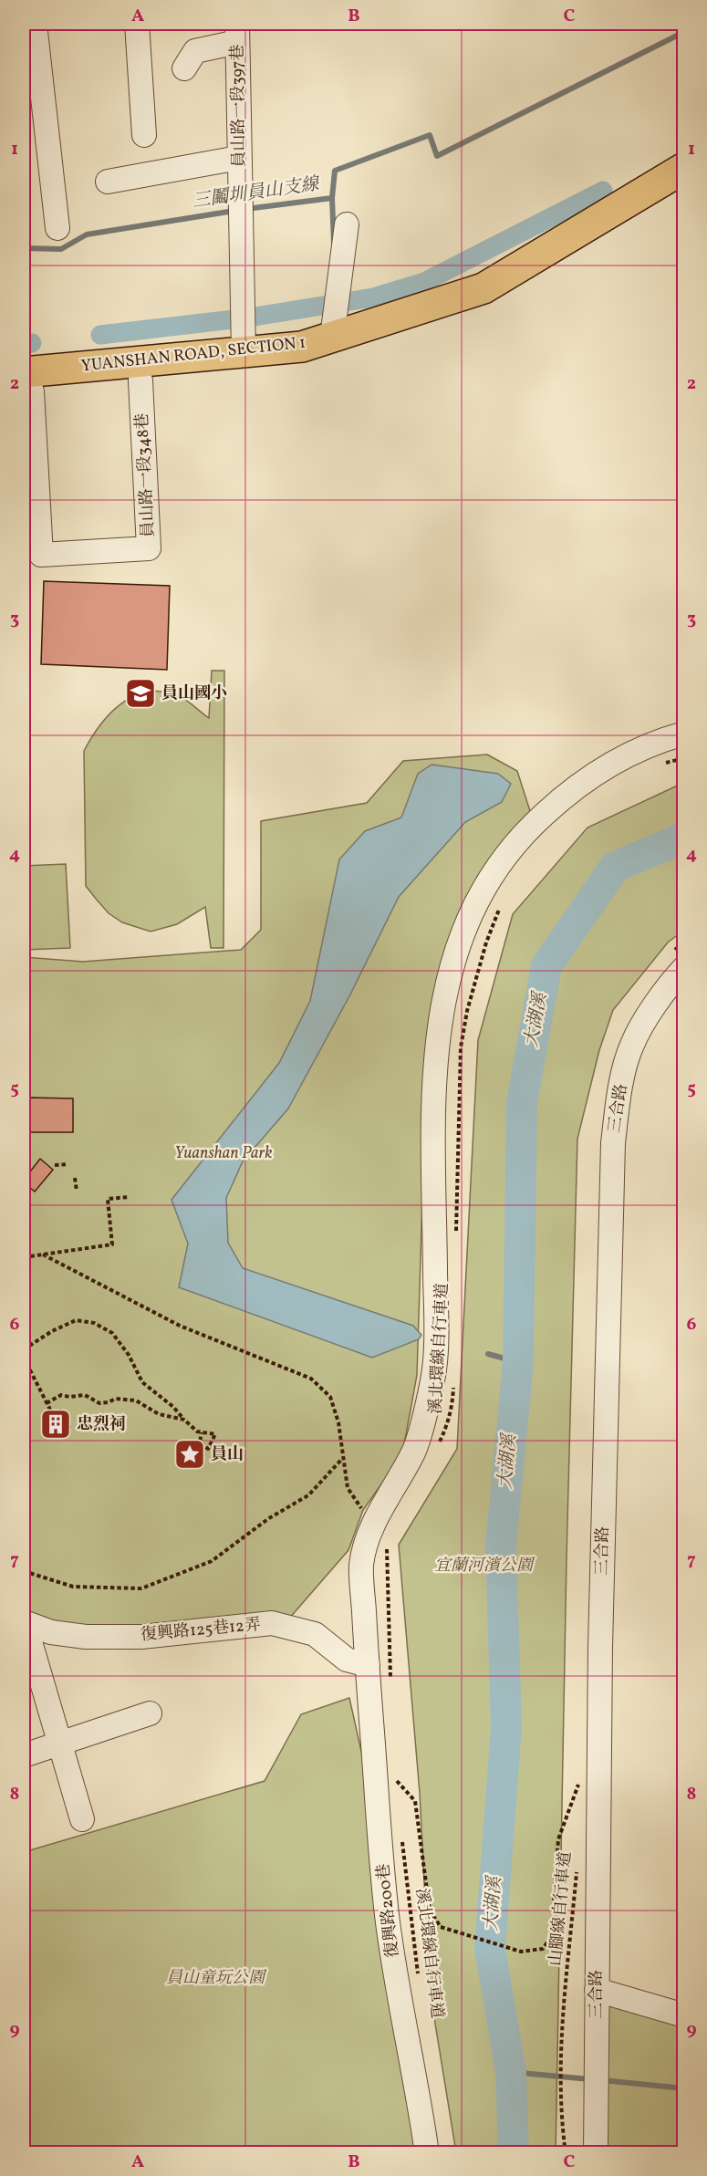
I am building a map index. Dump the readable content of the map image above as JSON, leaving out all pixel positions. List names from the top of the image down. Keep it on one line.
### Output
{"streets":{"main road":["YUANSHAN ROAD, SECTION 1"],"street":["員山路一段397巷","員山路一段348巷","三合路","復興路125巷12弄","復興路200巷"],"path":["溪北環線自行車道","山腳線自行車道"]},"crossings":[["員山路一段397巷","YUANSHAN ROAD, SECTION 1"],["YUANSHAN ROAD, SECTION 1","員山路一段348巷"],["復興路125巷12弄","復興路200巷"]],"water":["三鬮圳員山支線","大湖溪"],"parks":["Yuanshan Park","宜蘭河濱公園","員山童玩公園"],"places":{"school or university":["員山國小"],"building":["忠烈祠"],"place":["員山"]},"grid":{"columns":["A","B","C"],"rows":["1","2","3","4","5","6","7","8","9"]}}
